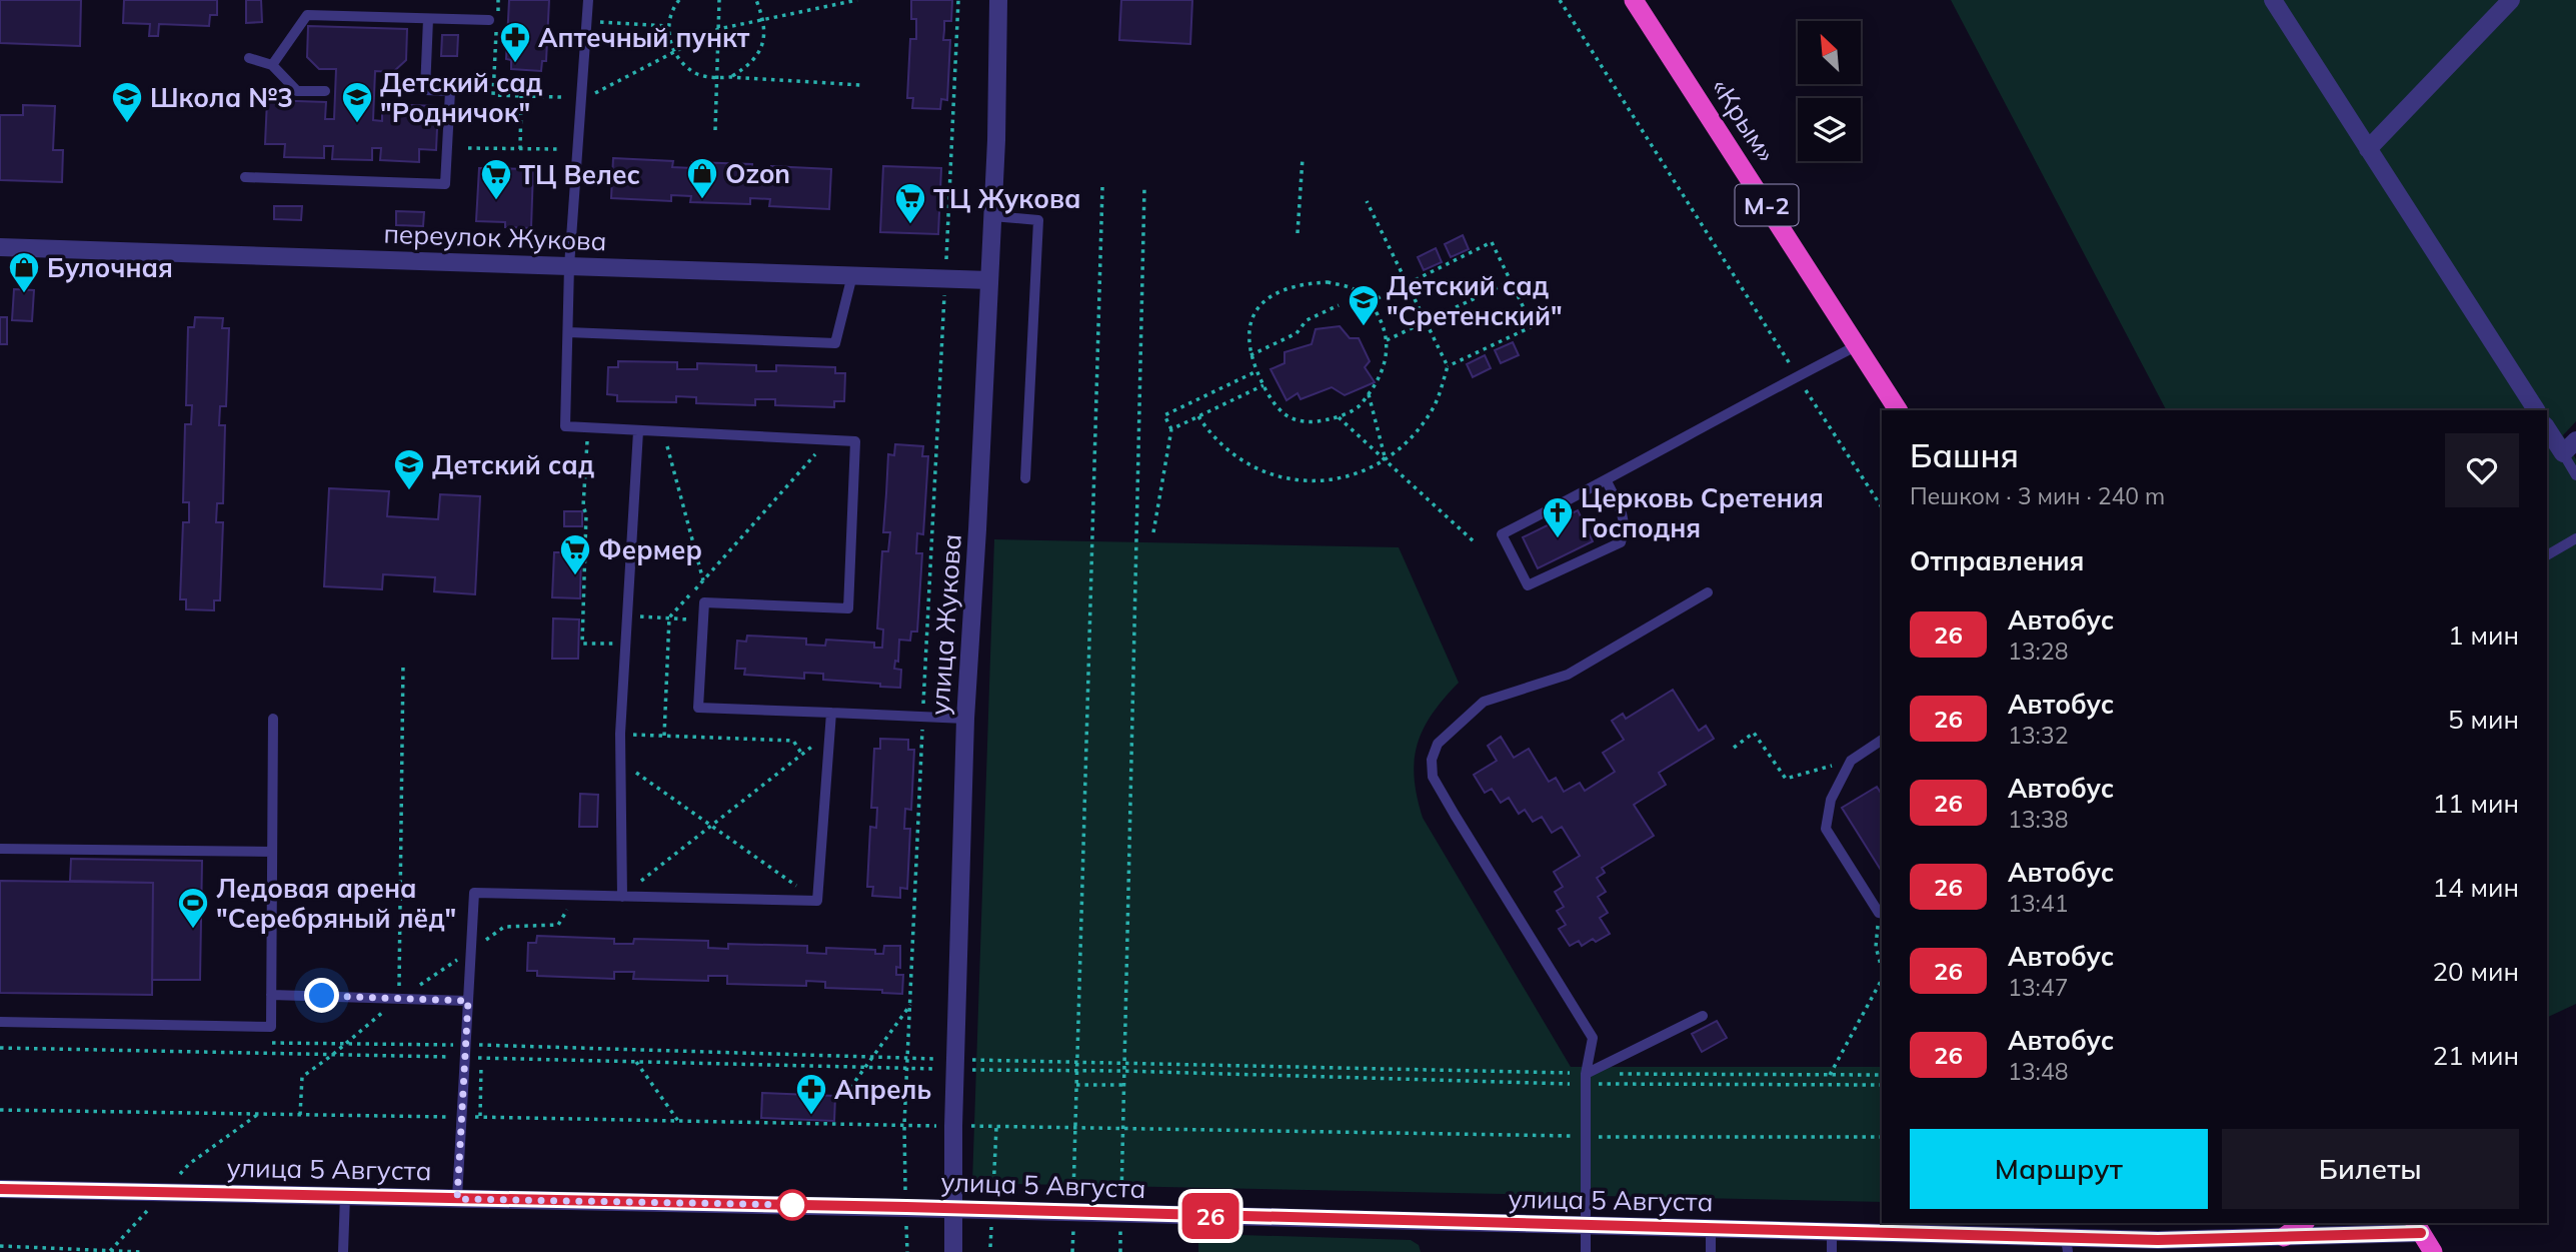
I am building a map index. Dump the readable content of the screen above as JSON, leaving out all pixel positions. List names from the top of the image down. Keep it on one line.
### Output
{"streets":{"highway":["«Крым»","М-2"],"street":["переулок Жукова","улица Жукова","улица 5 Августа"]},"crossings":[["переулок Жукова","улица Жукова"],["улица Жукова","улица 5 Августа"]],"places":{"pharmacy":["Аптечный пункт","Апрель"],"school or university":["Школа №3","Детский сад \"Родничок\"","Детский сад \"Сретенский\"","Детский сад"],"shop":["Ozon","Булочная"],"supermarket":["ТЦ Велес","ТЦ Жукова","Фермер"],"church":["Церковь Сретения Господня"],"sports":["Ледовая арена \"Серебряный лёд\""]},"lines":["bus line 26"],"north":"top left","page":{"on_map":"26","heading":[["Башня","Пешком · 3 мин · 240 m"],"Отправления"],"list":[{"mark":"26","name":"Автобус","note":"13:28","value":"1 мин"},{"mark":"26","name":"Автобус","note":"13:32","value":"5 мин"},{"mark":"26","name":"Автобус","note":"13:38","value":"11 мин"},{"mark":"26","name":"Автобус","note":"13:41","value":"14 мин"},{"mark":"26","name":"Автобус","note":"13:47","value":"20 мин"},{"mark":"26","name":"Автобус","note":"13:48","value":"21 мин"}],"buttons":["Маршрут","Билеты"]}}
